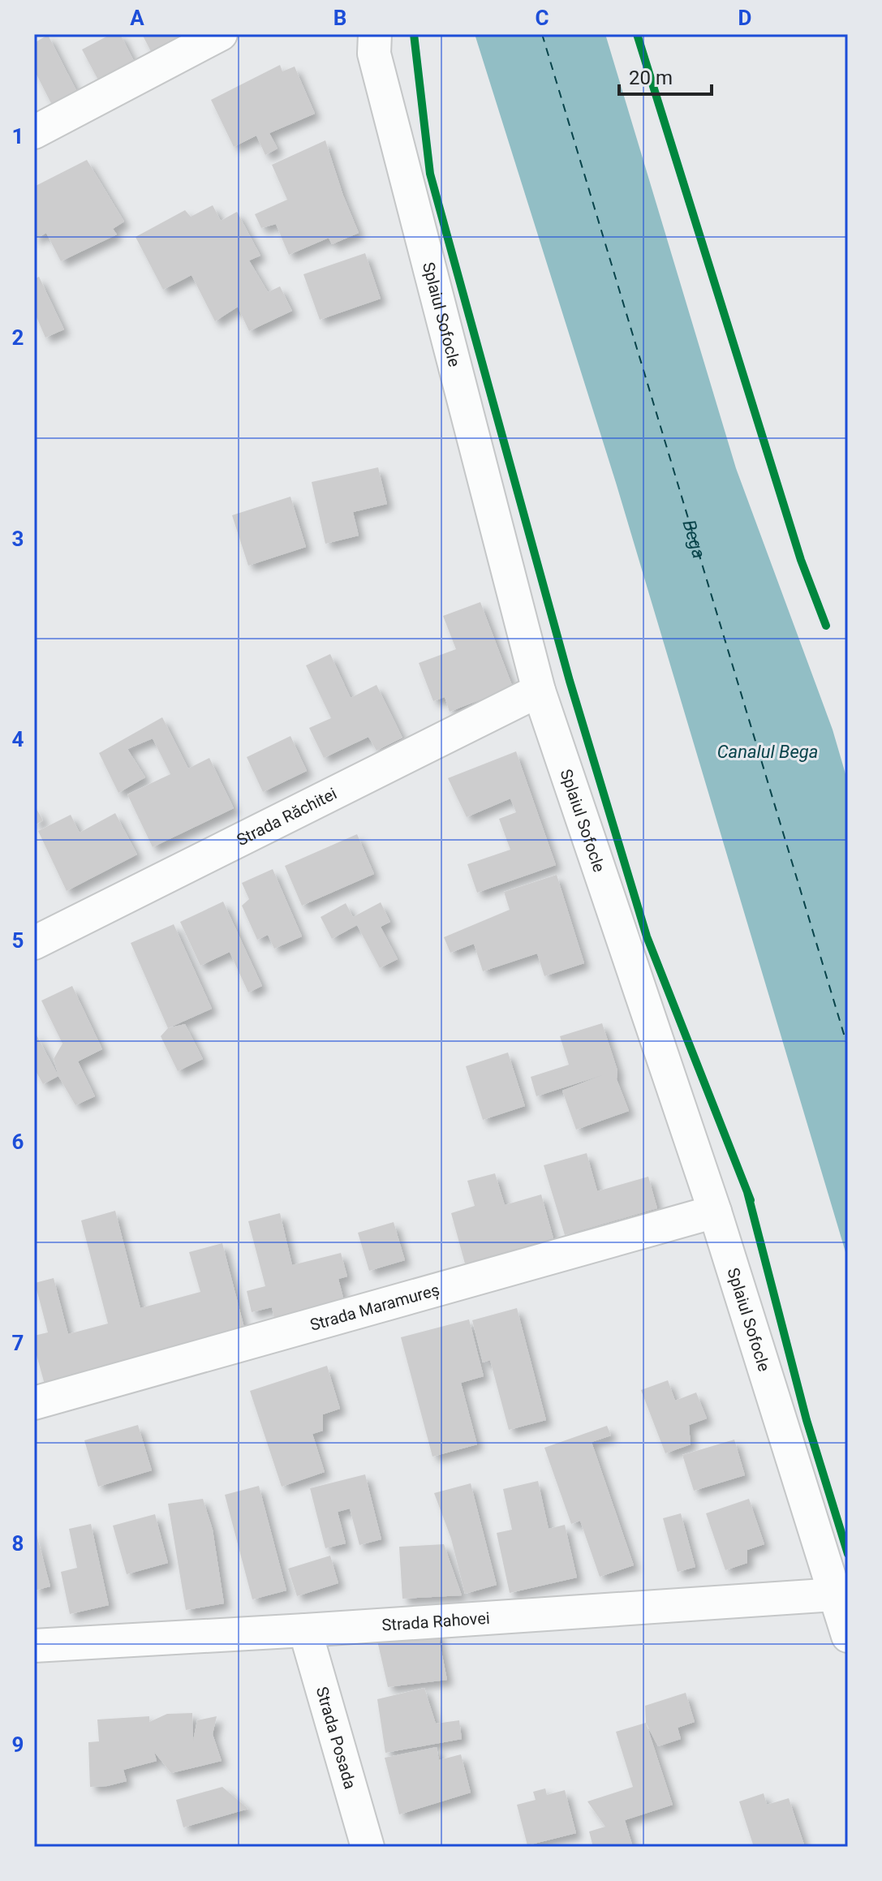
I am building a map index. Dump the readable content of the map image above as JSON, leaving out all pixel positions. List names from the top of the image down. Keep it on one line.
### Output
{"streets":{"street":["Splaiul Sofocle","Strada Răchitei","Strada Maramureș","Strada Rahovei","Strada Posada"]},"crossings":[["Splaiul Sofocle","Strada Răchitei"],["Splaiul Sofocle","Strada Maramureș"],["Splaiul Sofocle","Strada Rahovei"],["Strada Rahovei","Strada Posada"]],"water":["Bega","Canalul Bega"],"scale_bar":"20 m","grid":{"columns":["A","B","C","D"],"rows":["1","2","3","4","5","6","7","8","9"]}}
